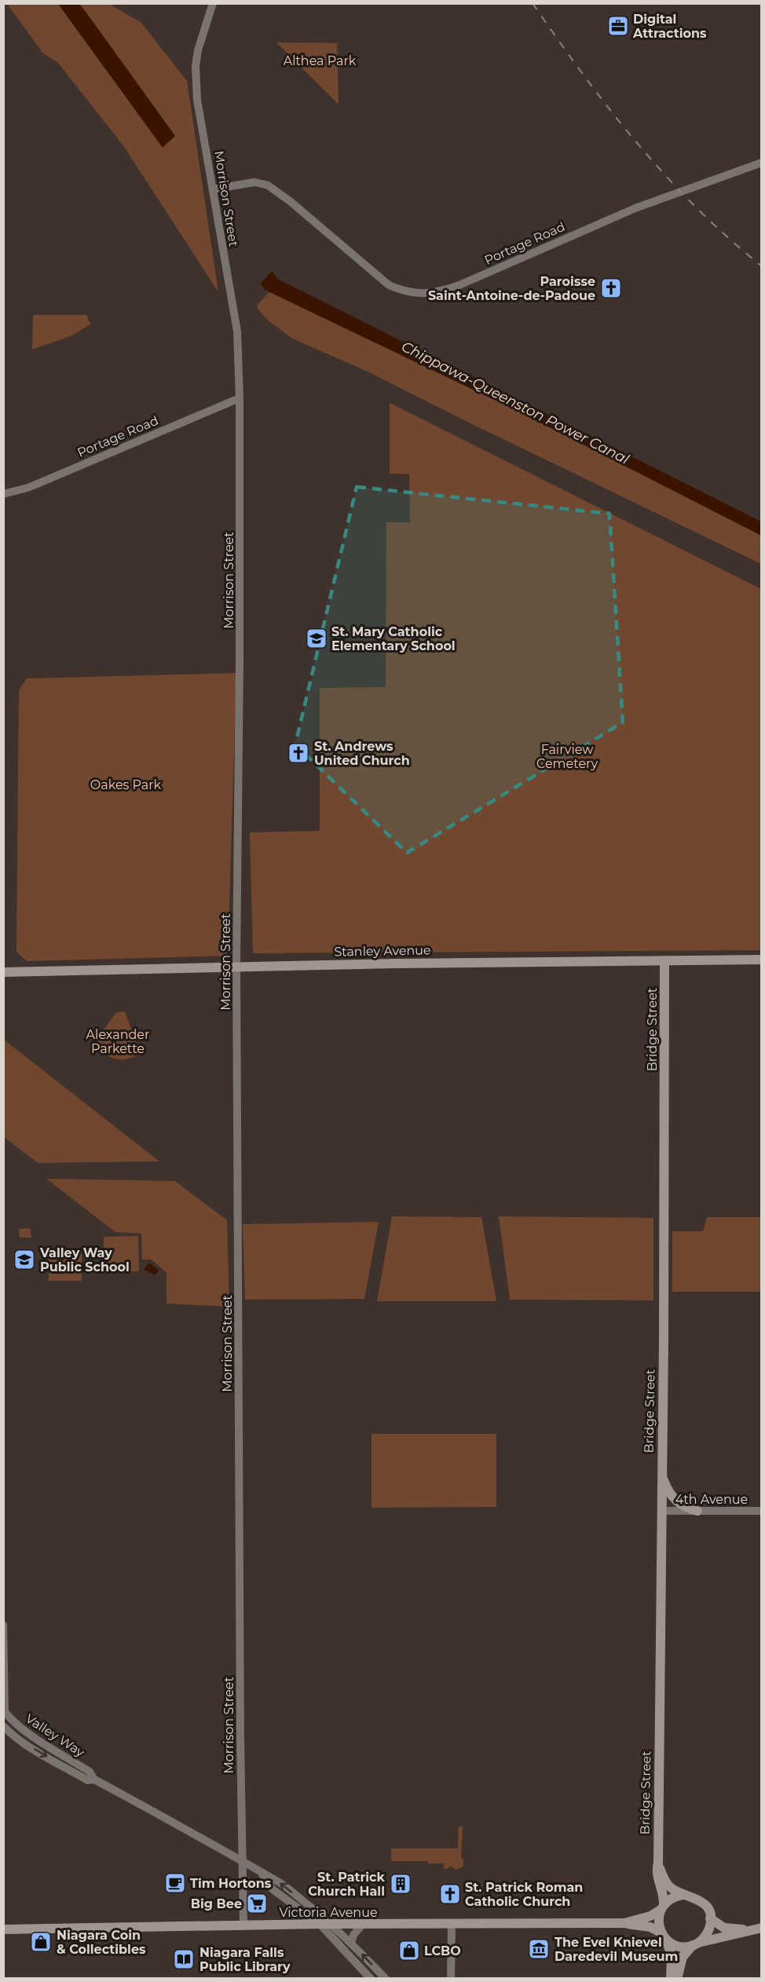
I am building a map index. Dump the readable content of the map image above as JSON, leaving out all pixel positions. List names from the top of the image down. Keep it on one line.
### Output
{"streets":{"main road":["Stanley Avenue","Bridge Street","Victoria Avenue"],"street":["Morrison Street","Portage Road","4th Avenue","Valley Way"]},"crossings":[["Morrison Street","Portage Road"],["Morrison Street","Stanley Avenue"],["Morrison Street","Valley Way"],["Morrison Street","Victoria Avenue"],["Stanley Avenue","Bridge Street"],["Bridge Street","4th Avenue"],["Bridge Street","Victoria Avenue"],["Valley Way","Victoria Avenue"]],"water":["Chippawa-Queenston Power Canal"],"parks":["Althea Park","Fairview Cemetery","Oakes Park","Alexander Parkette"],"places":{"office":["Digital Attractions"],"church":["Paroisse Saint-Antoine-de-Padoue","St. Andrews United Church","St. Patrick Roman Catholic Church"],"school or university":["St. Mary Catholic Elementary School","Valley Way Public School"],"cafe":["Tim Hortons"],"building":["St. Patrick Church Hall"],"supermarket":["Big Bee"],"shop":["Niagara Coin & Collectibles","LCBO"],"museum":["The Evel Knievel Daredevil Museum"],"library":["Niagara Falls Public Library"]}}
